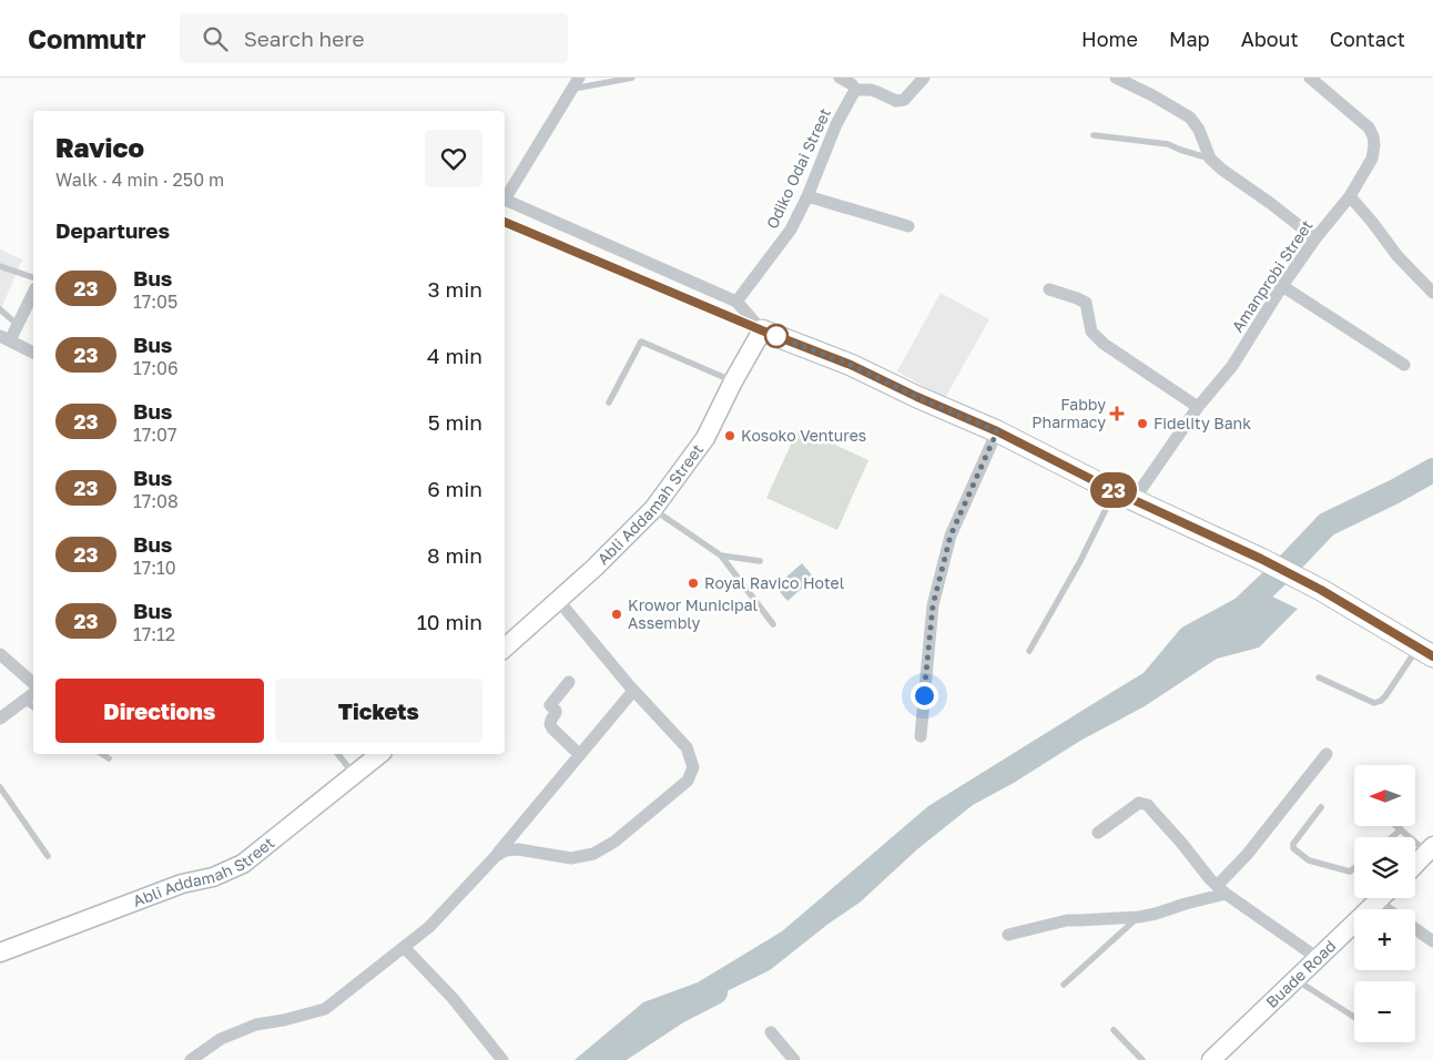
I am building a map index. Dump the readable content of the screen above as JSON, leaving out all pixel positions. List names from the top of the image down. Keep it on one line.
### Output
{"streets":{"street":["Odiko Odai Street","Amanprobi Street","Abli Addamah Street","Buade Road"]},"places":{"health":["Fabby Pharmacy"],"other":["Fidelity Bank","Kosoko Ventures","Royal Ravico Hotel","Krowor Municipal Assembly"]},"lines":["bus line 23"],"north":"left","page":{"header":"Commutr","search":"Search here","nav":["Home","Map","About","Contact"],"on_map":"23","heading":[["Ravico","Walk · 4 min · 250 m"],"Departures"],"list":[{"mark":"23","name":"Bus","note":"17:05","value":"3 min"},{"mark":"23","name":"Bus","note":"17:06","value":"4 min"},{"mark":"23","name":"Bus","note":"17:07","value":"5 min"},{"mark":"23","name":"Bus","note":"17:08","value":"6 min"},{"mark":"23","name":"Bus","note":"17:10","value":"8 min"},{"mark":"23","name":"Bus","note":"17:12","value":"10 min"}],"buttons":["Directions","Tickets"],"map_buttons":["+","−"]}}
